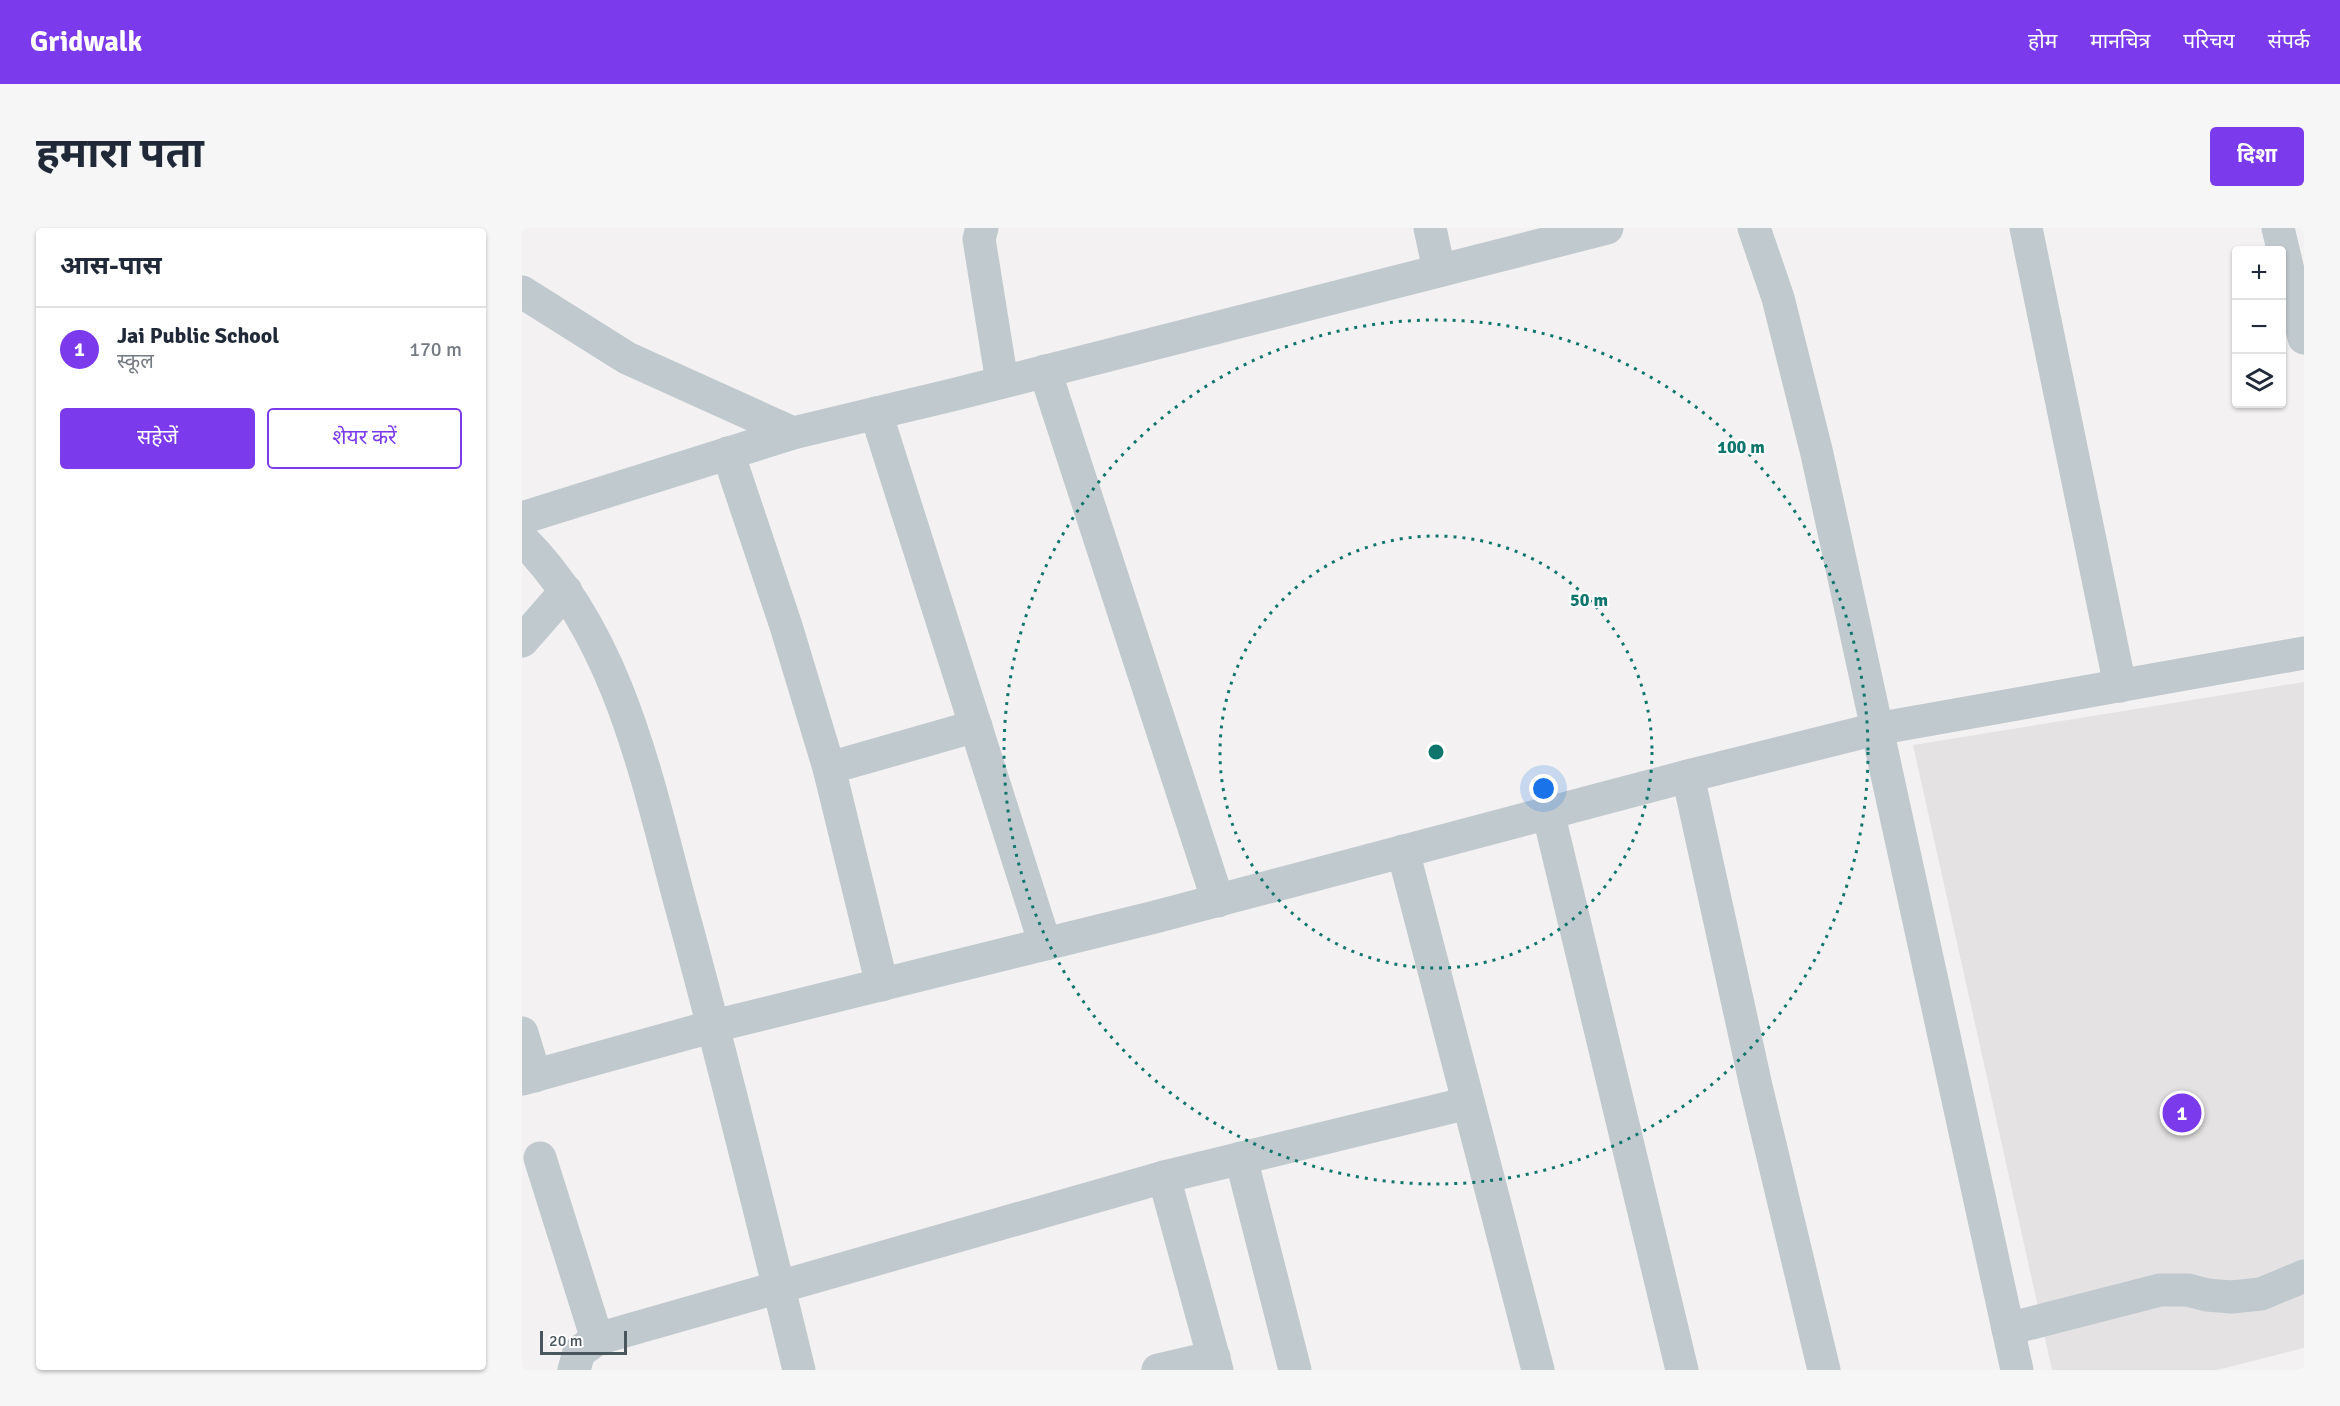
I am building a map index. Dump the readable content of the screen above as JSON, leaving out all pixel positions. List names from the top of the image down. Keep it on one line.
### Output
{"scale_bar":"20 m","page":{"header":"Gridwalk","nav":["होम","मानचित्र","परिचय","संपर्क"],"buttons":["दिशा",["सहेजें","शेयर करें"]],"title":"हमारा पता","heading":"आस-पास","map_buttons":["+","−"],"list":[{"mark":"1","name":"Jai Public School","note":"स्कूल","value":"170 m"}],"pins":"1","scale":"20 m"},"rings":["100 m","50 m"]}
